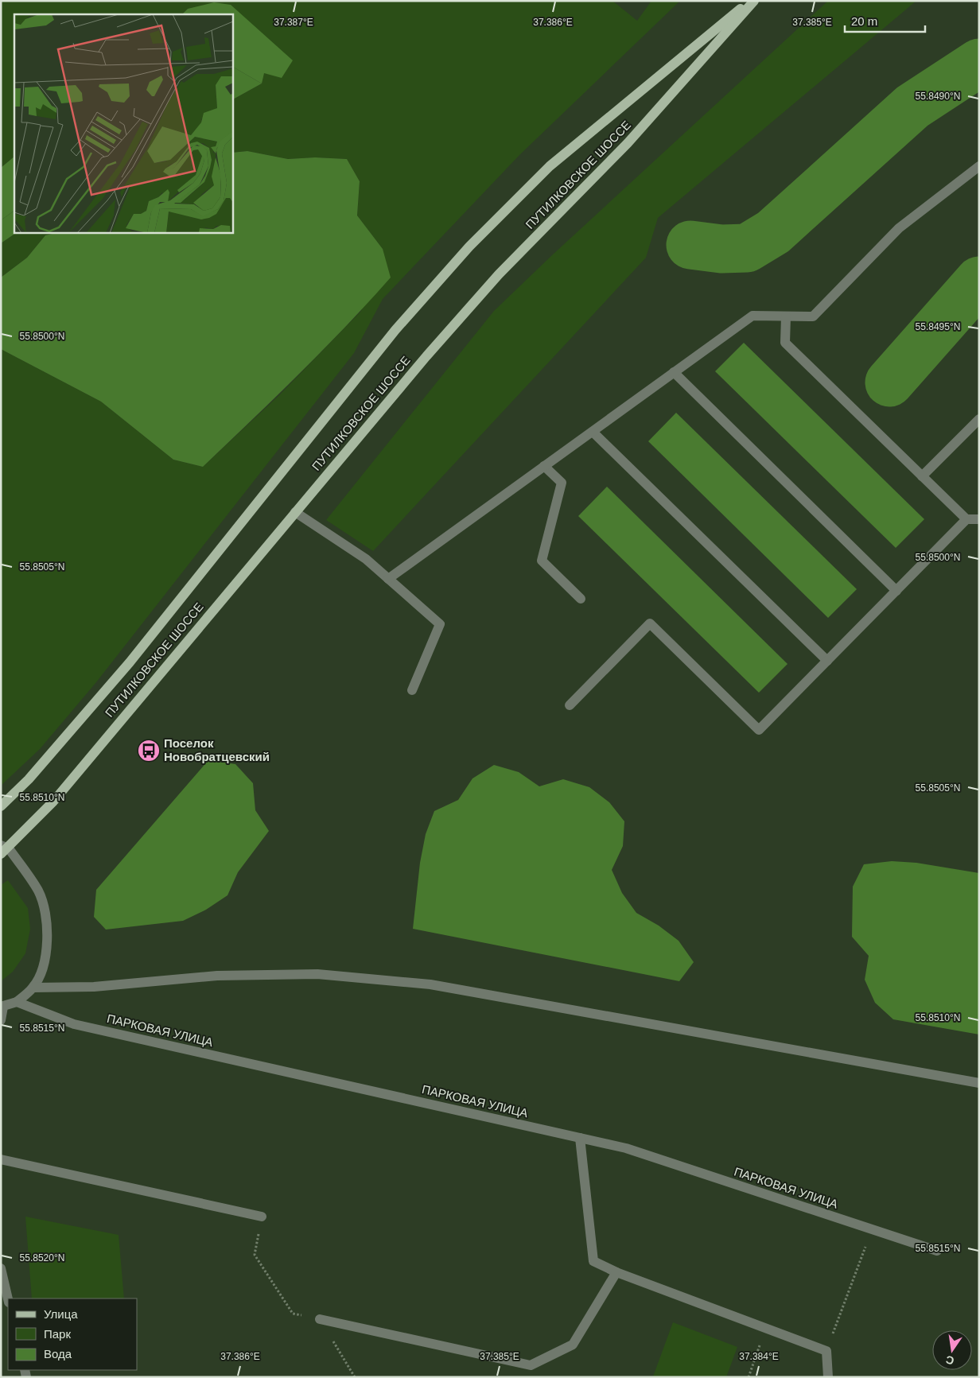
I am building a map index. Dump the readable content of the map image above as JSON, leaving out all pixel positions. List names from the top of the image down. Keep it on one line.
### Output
{"streets":{"main road":["ПУТИЛКОВСКОЕ ШОССЕ"],"street":["ПАРКОВАЯ УЛИЦА"]},"places":{"bus stop":["Поселок Новобратцевский"]},"legend":["Улица","Парк","Вода"],"scale_bar":"20 m","north":"bottom","coordinates":["37.387°E","37.386°E","37.385°E","55.8490°N","55.8495°N","55.8500°N","55.8505°N","55.8510°N","55.8515°N","55.8520°N","37.384°E"]}
